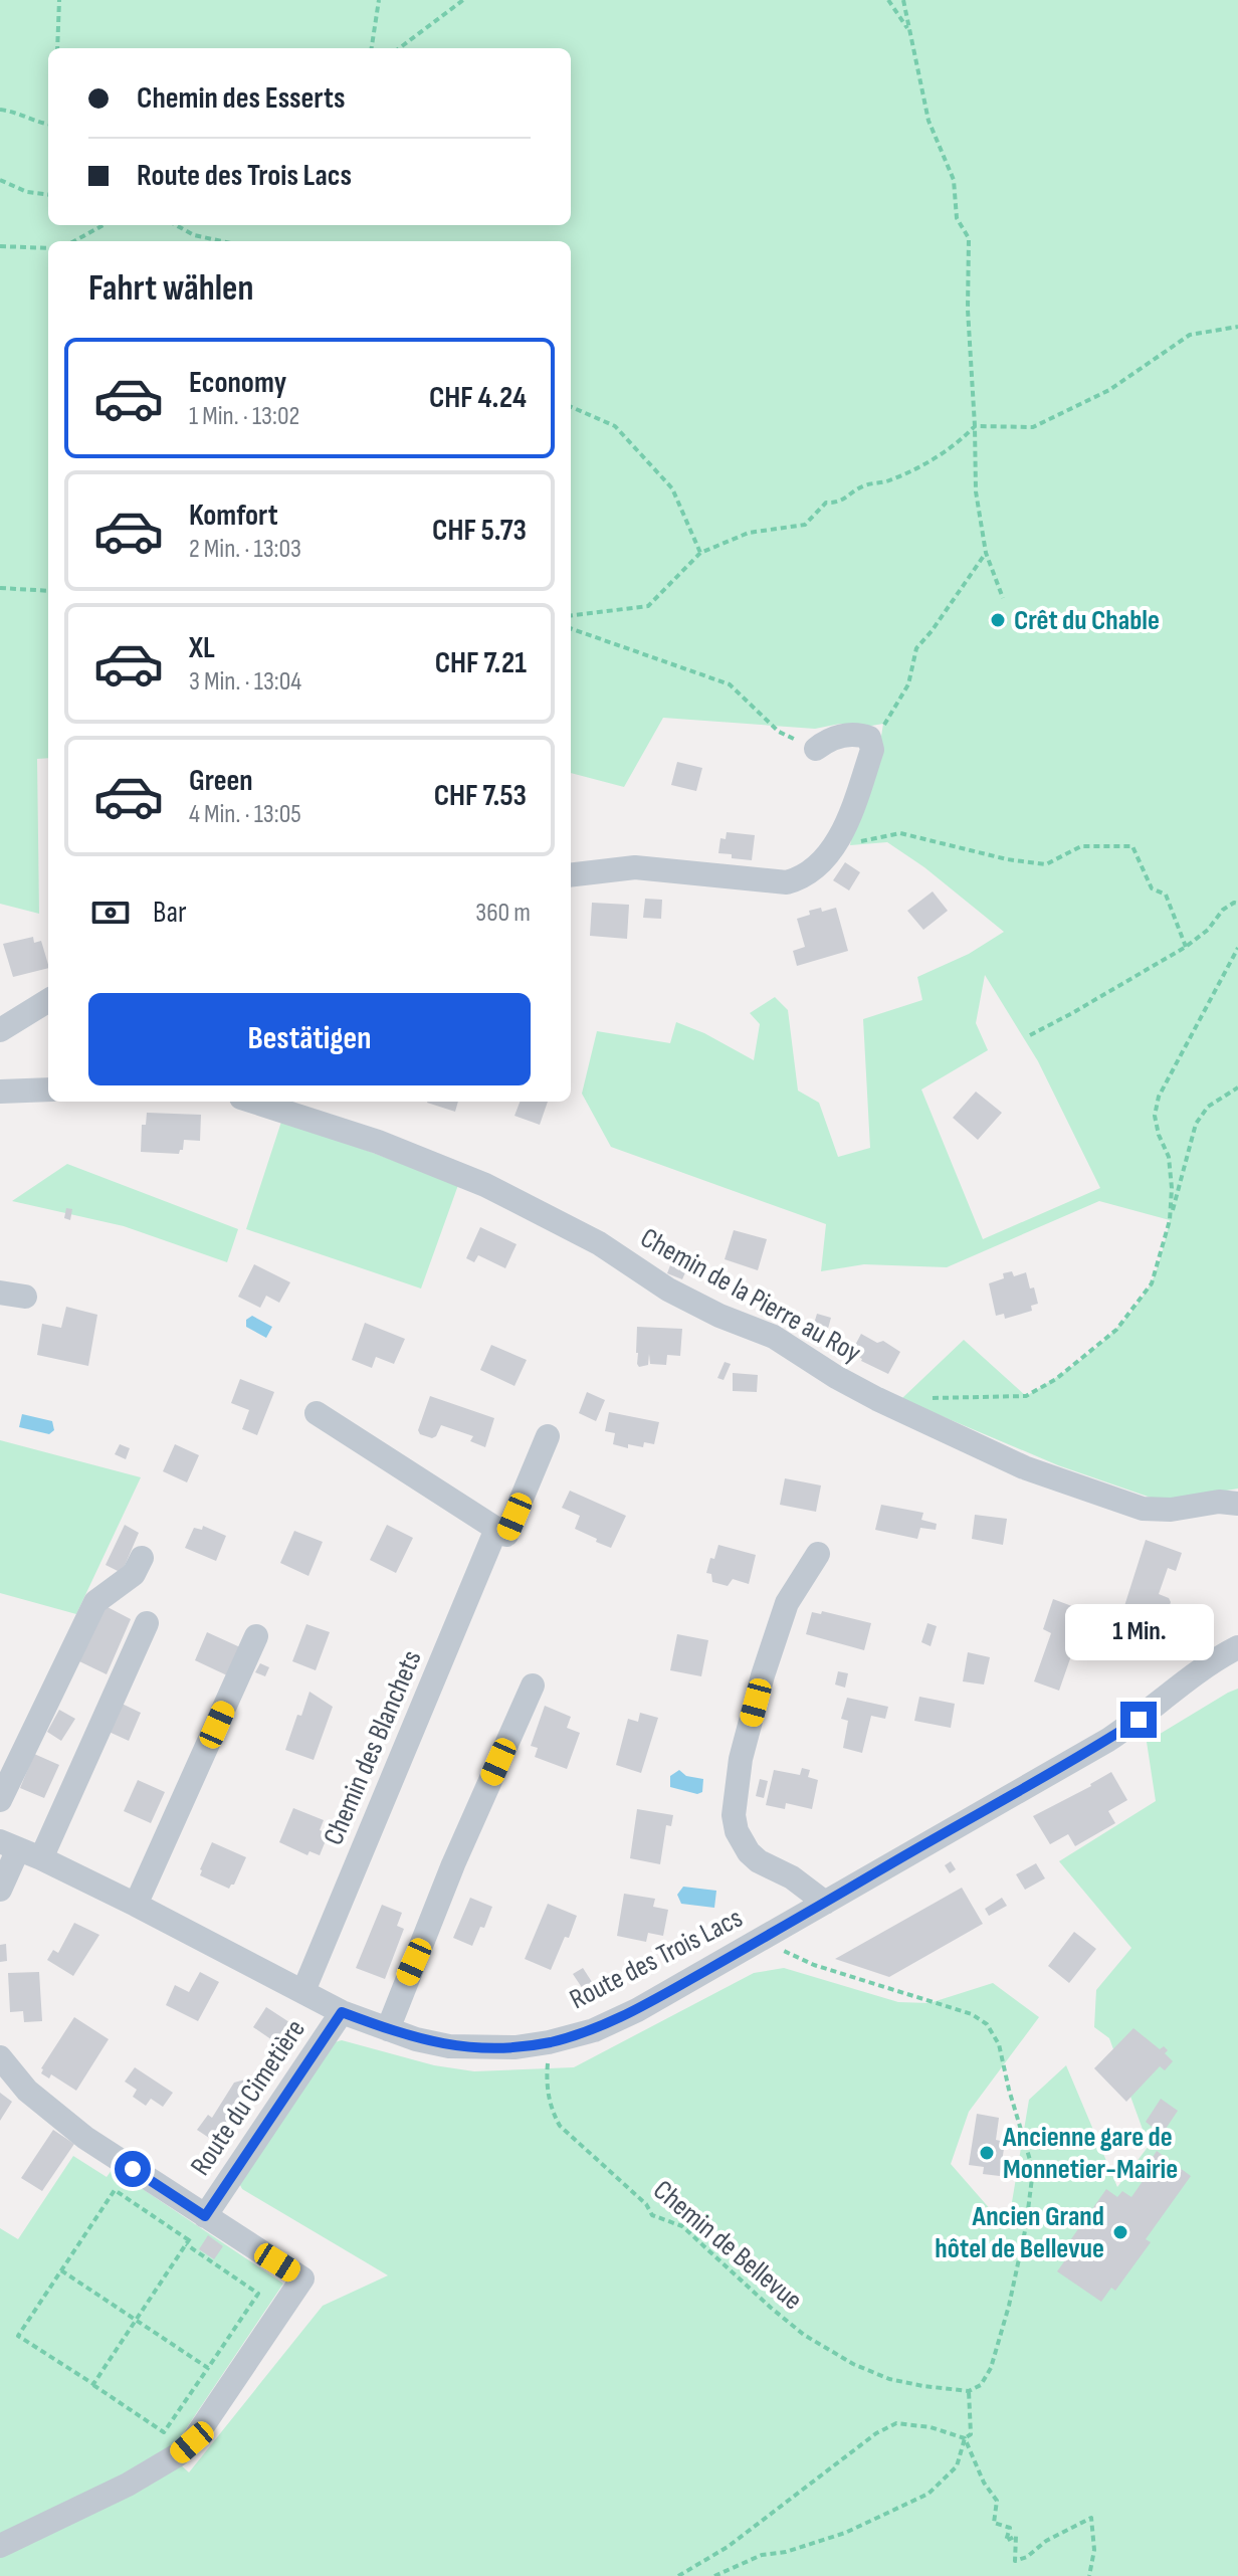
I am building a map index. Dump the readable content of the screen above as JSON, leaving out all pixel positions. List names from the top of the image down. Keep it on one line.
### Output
{"streets":{"street":["Chemin de la Pierre au Roy","Chemin des Blanchets","Route des Trois Lacs","Route du Cimetière"],"path":["Chemin de Bellevue"]},"crossings":[["Chemin des Blanchets","Route des Trois Lacs"],["Route des Trois Lacs","Route du Cimetière"],["Route des Trois Lacs","Chemin de Bellevue"]],"places":["Crêt du Chable","Ancienne gare de Monnetier-Mairie","Ancien Grand hôtel de Bellevue"],"page":{"banner":["Chemin des Esserts","Route des Trois Lacs"],"heading":"Fahrt wählen","list":[{"name":"Economy","note":"1 Min. · 13:02","value":"CHF 4.24"},{"name":"Komfort","note":"2 Min. · 13:03","value":"CHF 5.73"},{"name":"XL","note":"3 Min. · 13:04","value":"CHF 7.21"},{"name":"Green","note":"4 Min. · 13:05","value":"CHF 7.53"}],"pay":["Bar","360 m"],"buttons":"Bestätigen","bubble":"1 Min."}}
